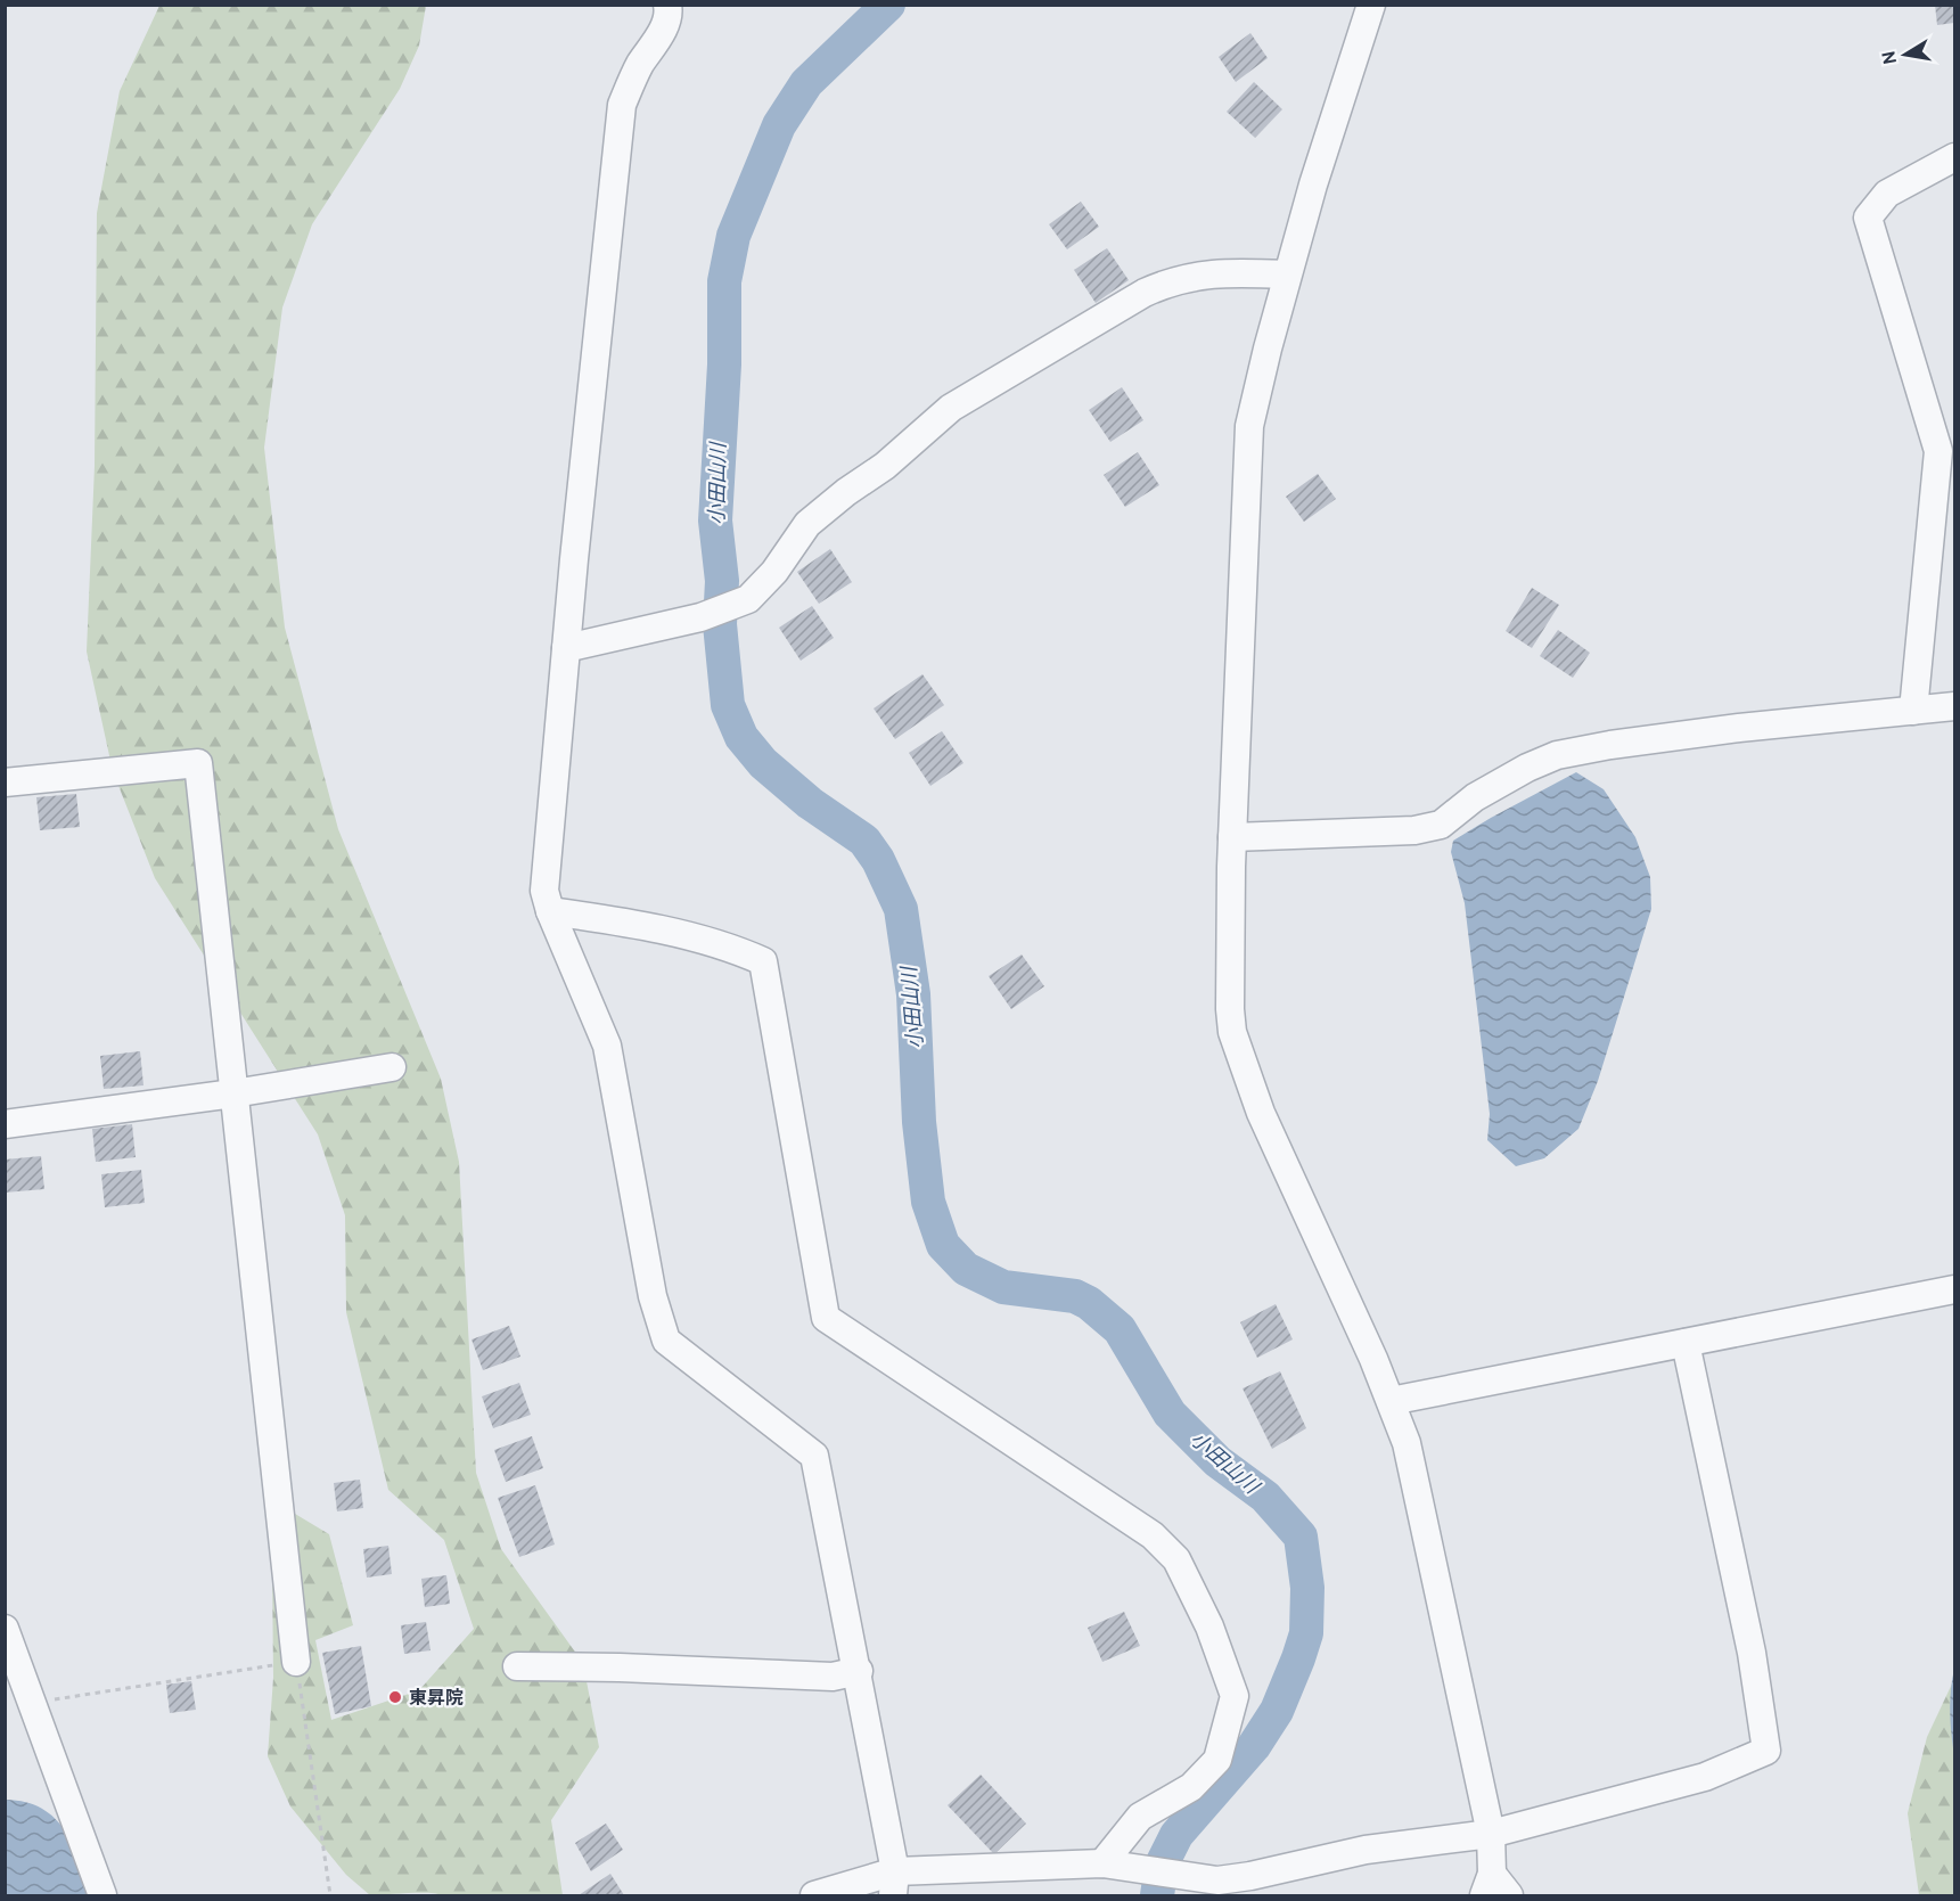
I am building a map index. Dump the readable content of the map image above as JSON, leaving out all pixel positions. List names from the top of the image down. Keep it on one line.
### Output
{"water":["小田山川"],"places":["東昇院"],"north":"left"}
